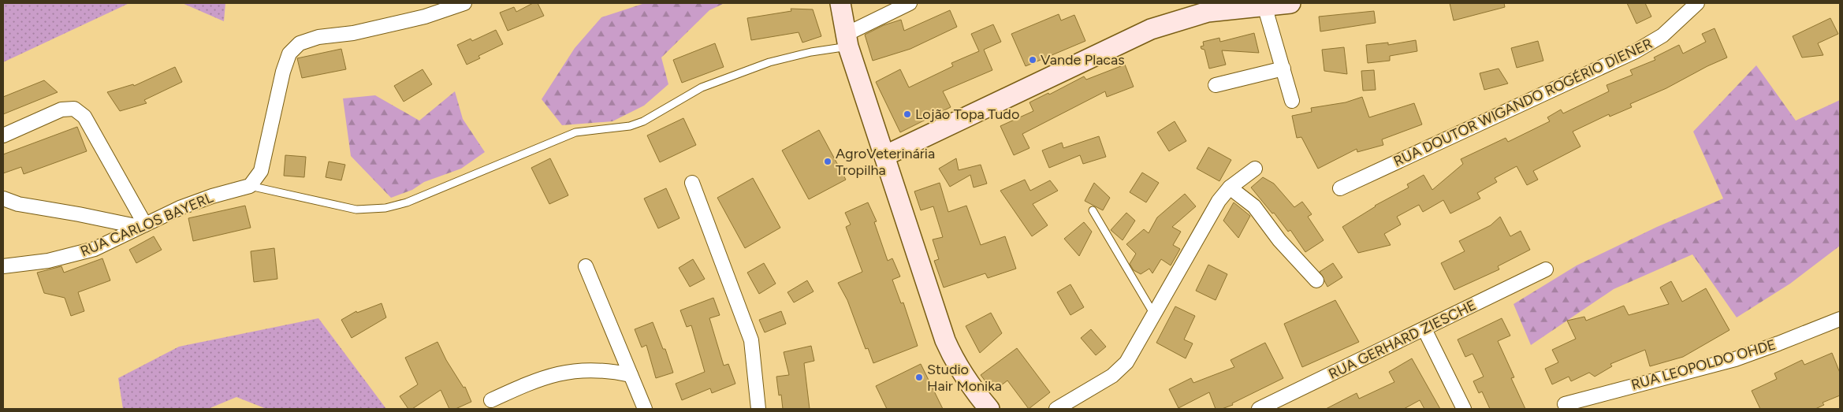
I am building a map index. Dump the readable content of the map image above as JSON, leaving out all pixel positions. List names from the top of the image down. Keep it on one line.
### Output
{"streets":{"street":["RUA DOUTOR WIGANDO ROGÉRIO DIENER","RUA CARLOS BAYERL","RUA GERHARD ZIESCHE","RUA LEOPOLDO OHDE"]},"places":["Vande Placas","Lojão Topa Tudo","AgroVeterinária Tropilha","Studio Hair Monika"]}
